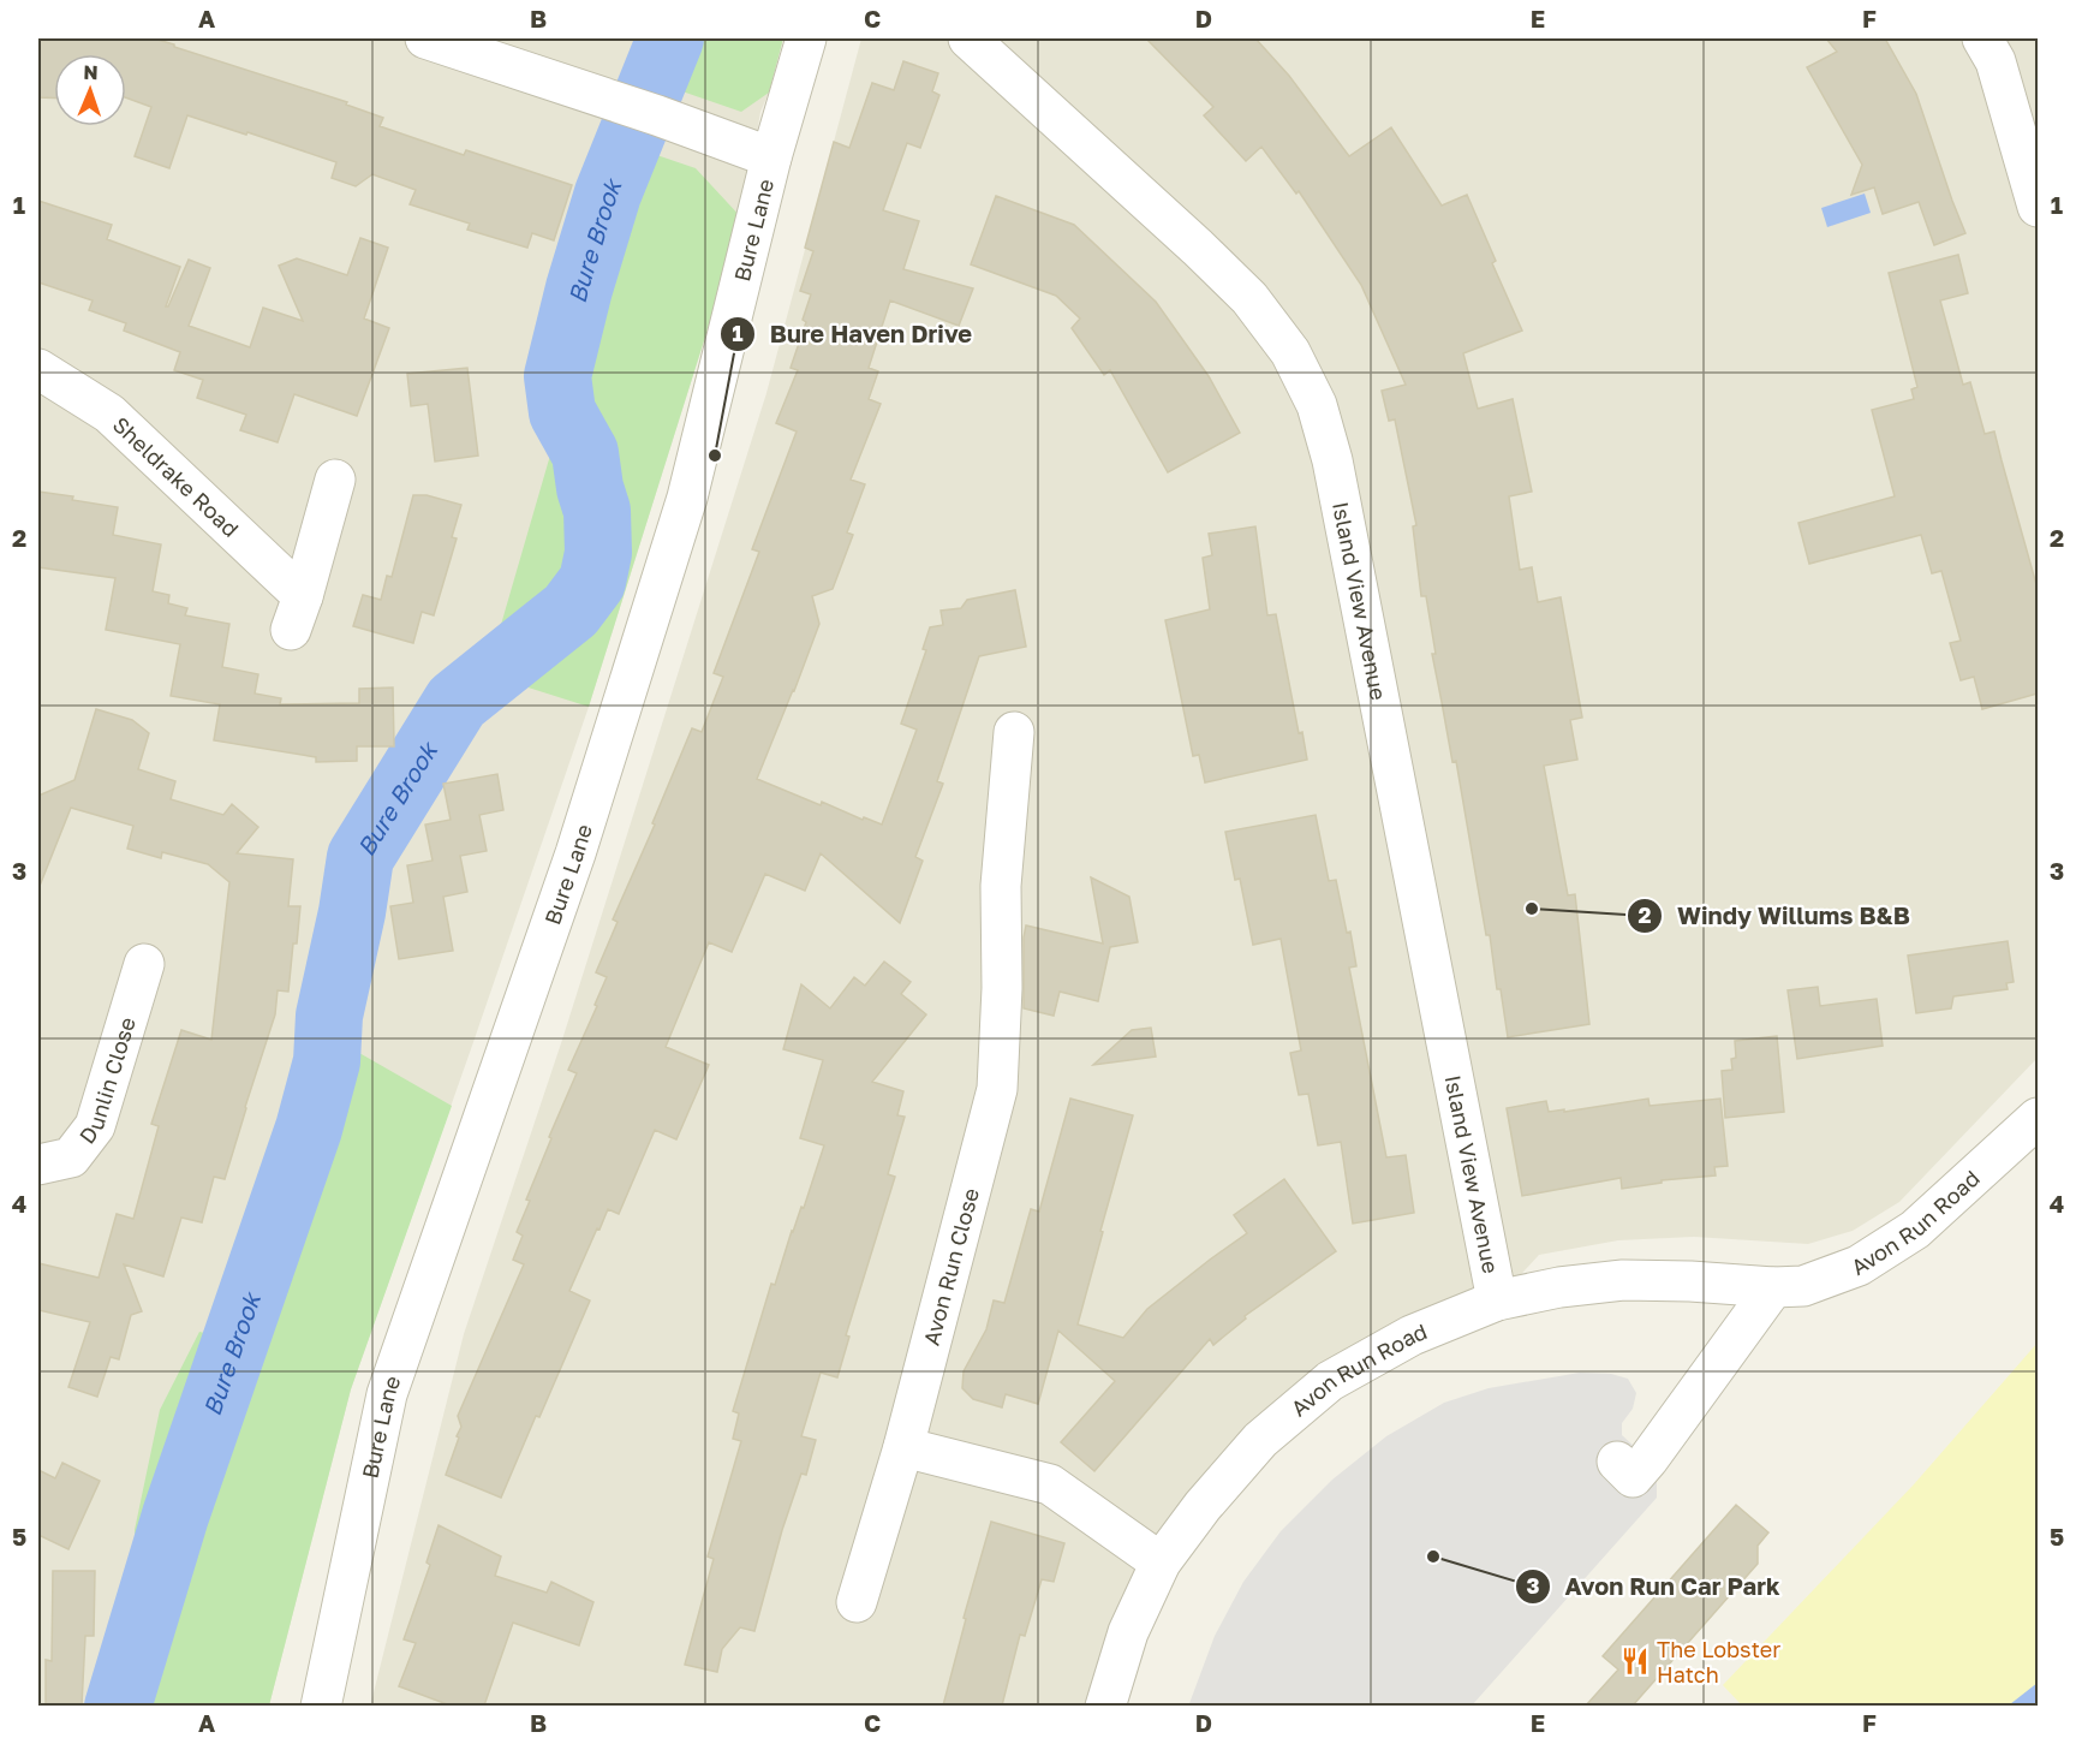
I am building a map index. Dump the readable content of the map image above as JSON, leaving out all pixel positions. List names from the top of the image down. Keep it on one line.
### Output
{"streets":{"street":["Bure Lane","Sheldrake Road","Island View Avenue","Dunlin Close","Avon Run Road","Avon Run Close"]},"crossings":[["Island View Avenue","Avon Run Road"]],"water":["Bure Brook"],"places":{"other":["Bure Haven Drive","Windy Willums B&B","Avon Run Car Park"],"restaurant":["The Lobster Hatch"]},"north":"top","grid":{"columns":["A","B","C","D","E","F"],"rows":["1","2","3","4","5"]}}
